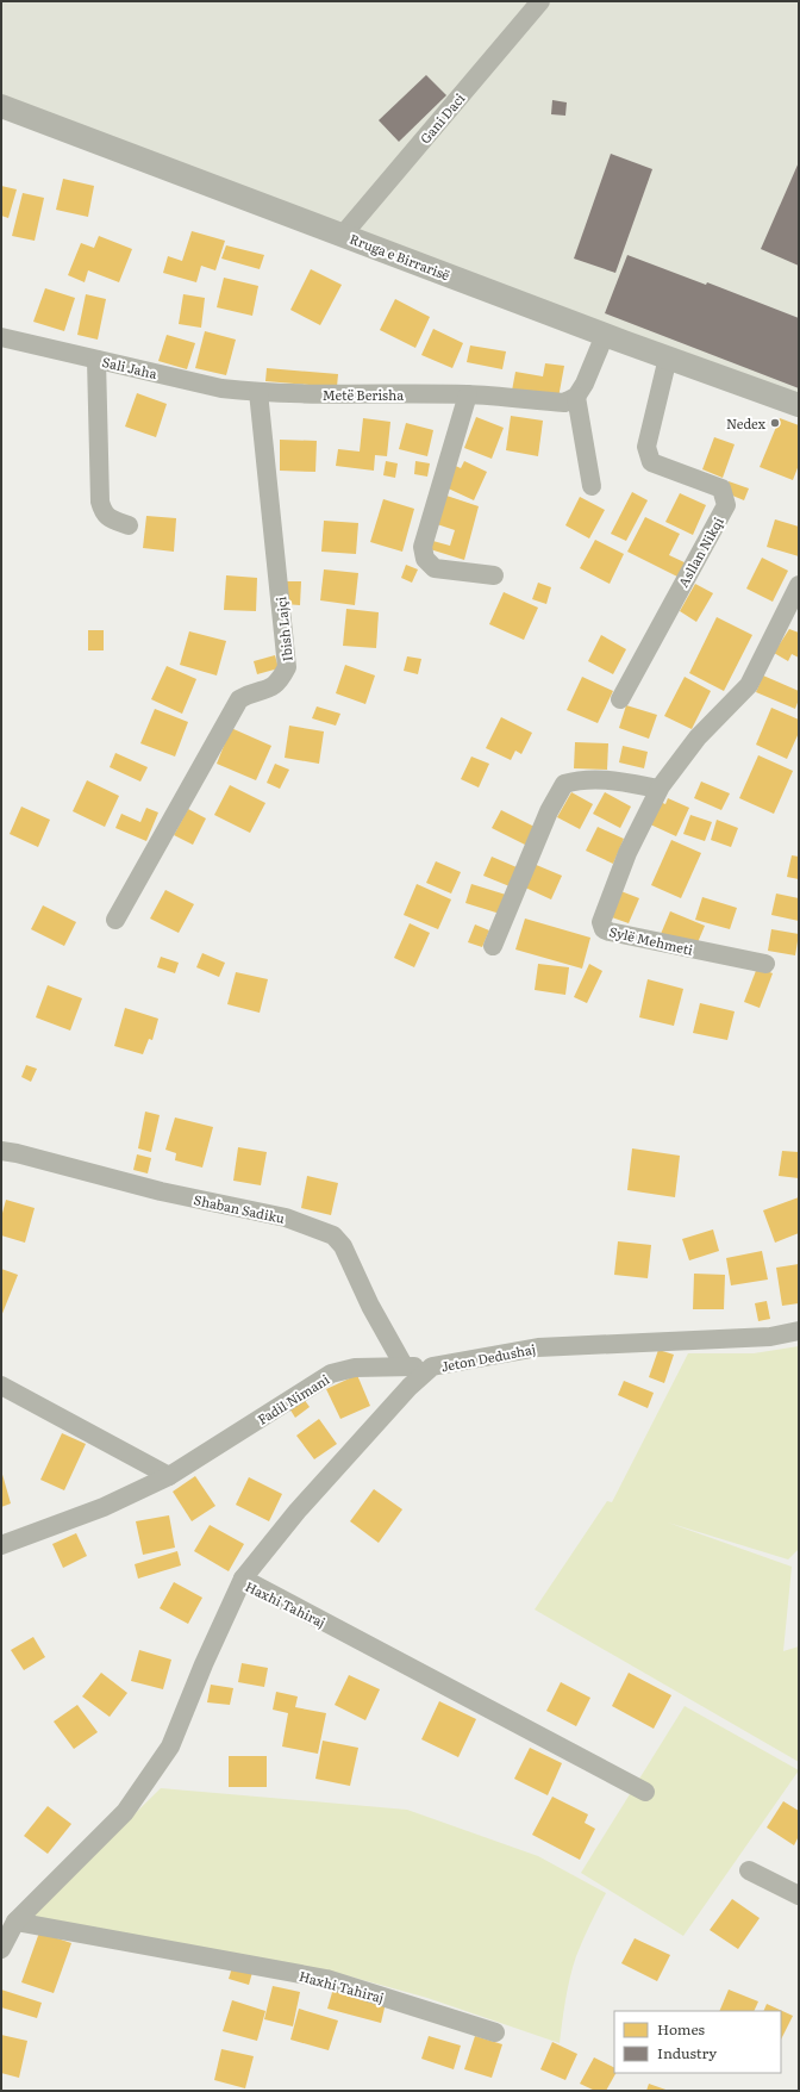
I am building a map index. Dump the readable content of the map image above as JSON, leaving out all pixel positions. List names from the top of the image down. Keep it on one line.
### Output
{"streets":{"street":["Gani Daci","Rruga e Birrarisë","Sali Jaha","Metë Berisha","Asllan Nikqi","Ibish Lajçi","Sylë Mehmeti","Shaban Sadiku","Jeton Dedushaj","Fadil Nimani","Haxhi Tahiraj"]},"crossings":[["Gani Daci","Rruga e Birrarisë"],["Rruga e Birrarisë","Asllan Nikqi"],["Sali Jaha","Metë Berisha"],["Sali Jaha","Ibish Lajçi"],["Metë Berisha","Ibish Lajçi"],["Shaban Sadiku","Fadil Nimani"],["Jeton Dedushaj","Fadil Nimani"],["Jeton Dedushaj","Haxhi Tahiraj"]],"places":["Nedex"],"legend":["Homes","Industry"]}
